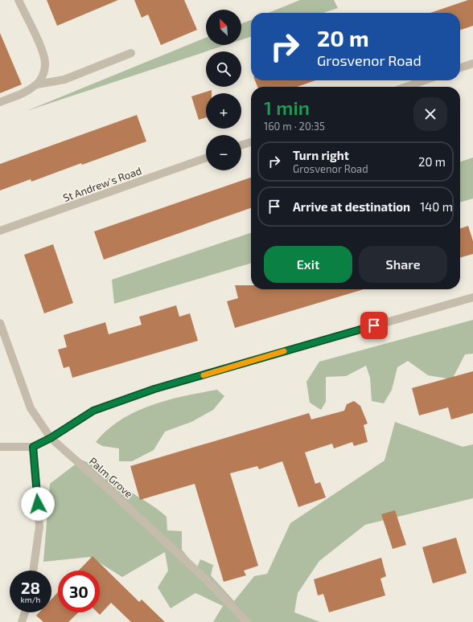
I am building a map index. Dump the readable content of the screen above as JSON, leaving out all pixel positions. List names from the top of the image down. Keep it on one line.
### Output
{"streets":{"street":["St Andrew's Road","Palm Grove"]},"north":"top left","page":{"map_buttons":["+","−"],"turn":["20 m","Grosvenor Road"],"heading":["1 min","160 m · 20:35"],"list":[{"name":"Turn right","note":"Grosvenor Road","value":"20 m"},{"name":"Arrive at destination","value":"140 m"}],"buttons":["Exit","Share"],"speed":"28 km/h","limit":"30"}}
